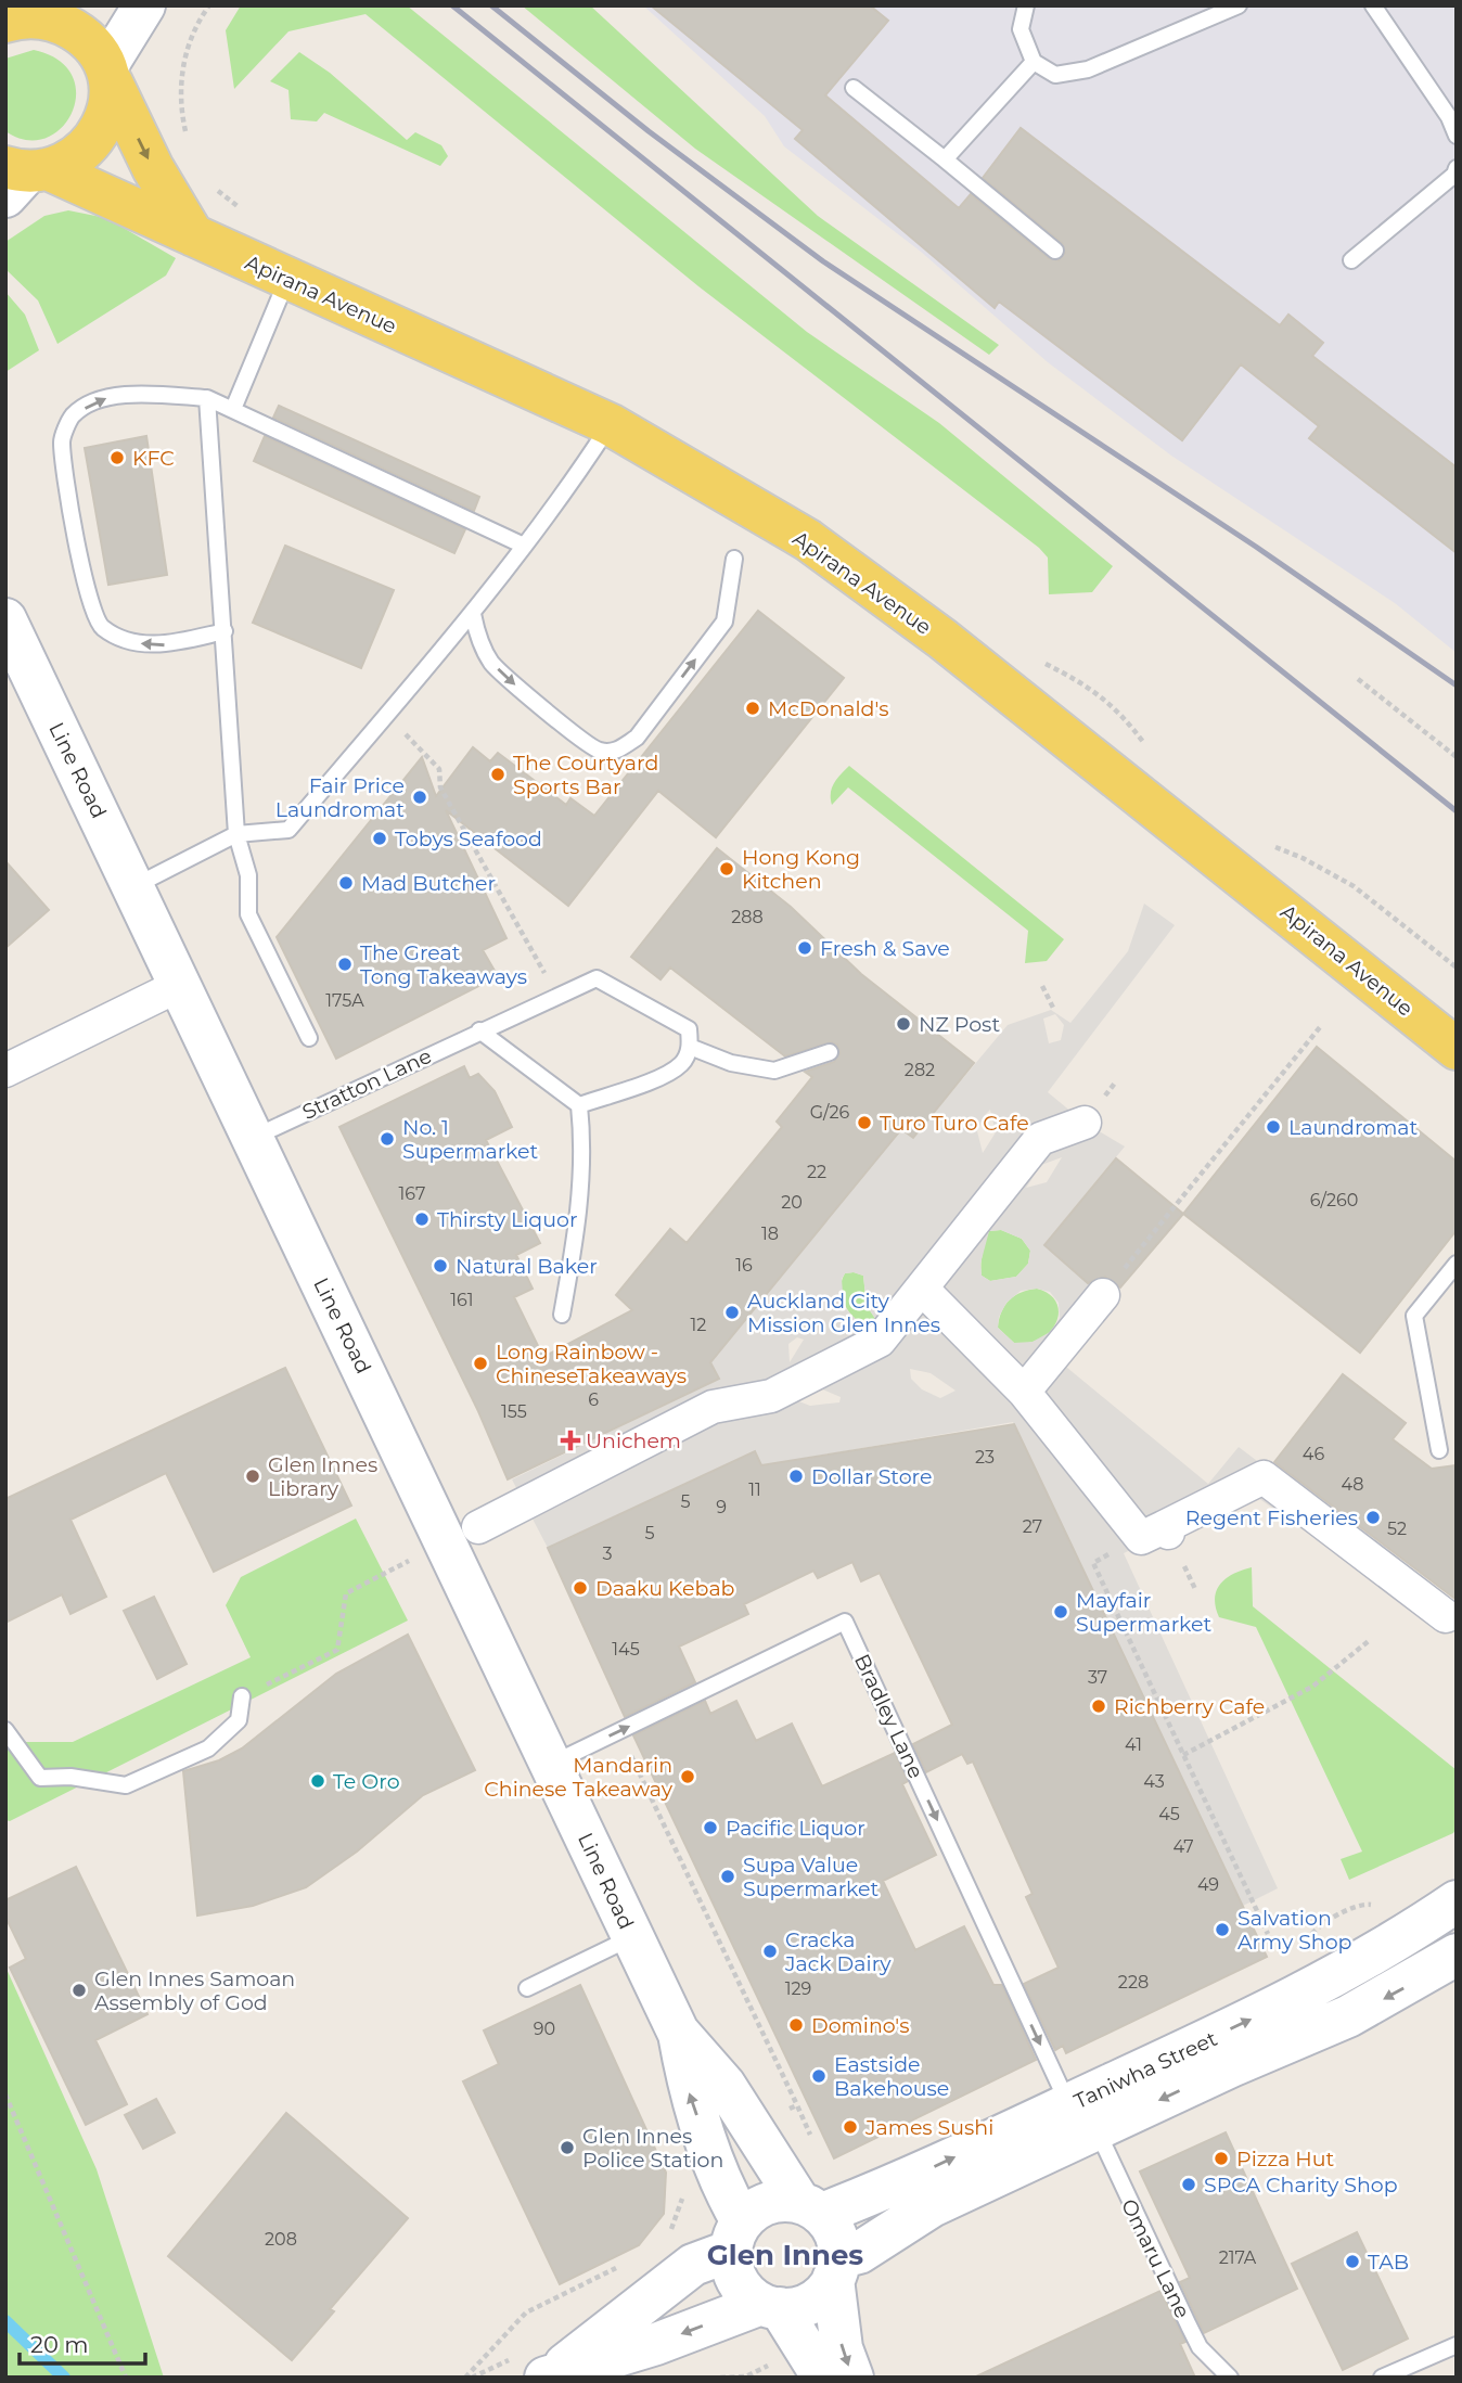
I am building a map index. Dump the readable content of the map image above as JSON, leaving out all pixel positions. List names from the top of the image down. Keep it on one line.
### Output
{"streets":{"main road":["Apirana Avenue","Line Road","Taniwha Street"],"lane":["Stratton Lane","Bradley Lane","Omaru Lane"]},"crossings":[["Line Road","Stratton Lane"],["Line Road","Bradley Lane"],["Line Road","Taniwha Street"],["Bradley Lane","Taniwha Street"],["Bradley Lane","Omaru Lane"],["Taniwha Street","Omaru Lane"]],"districts":["Glen Innes"],"places":{"other":["KFC","McDonald's","The Courtyard Sports Bar","Fair Price Laundromat","Tobys Seafood","Hong Kong Kitchen","Mad Butcher","Fresh & Save","The Great Tong Takeaways","NZ Post","Turo Turo Cafe","Laundromat","No. 1 Supermarket","Thirsty Liquor","Natural Baker","Auckland City Mission Glen Innes","Long Rainbow - ChineseTakeaways","Glen Innes Library","Dollar Store","Regent Fisheries","Daaku Kebab","Mayfair Supermarket","Richberry Cafe","Mandarin Chinese Takeaway","Te Oro","Pacific Liquor","Supa Value Supermarket","Salvation Army Shop","Cracka Jack Dairy","Glen Innes Samoan Assembly of God","Domino's","Eastside Bakehouse","James Sushi","Glen Innes Police Station","Pizza Hut","SPCA Charity Shop","TAB"],"health":["Unichem"]},"house_numbers":["288","175A","282","G/26","22","167","6/260","20","18","16","161","12","6","155","46","23","48","11","5","9","27","52","5","3","145","37","41","43","45","47","49","228","129","90","208","217A"],"scale_bar":"20 m"}
